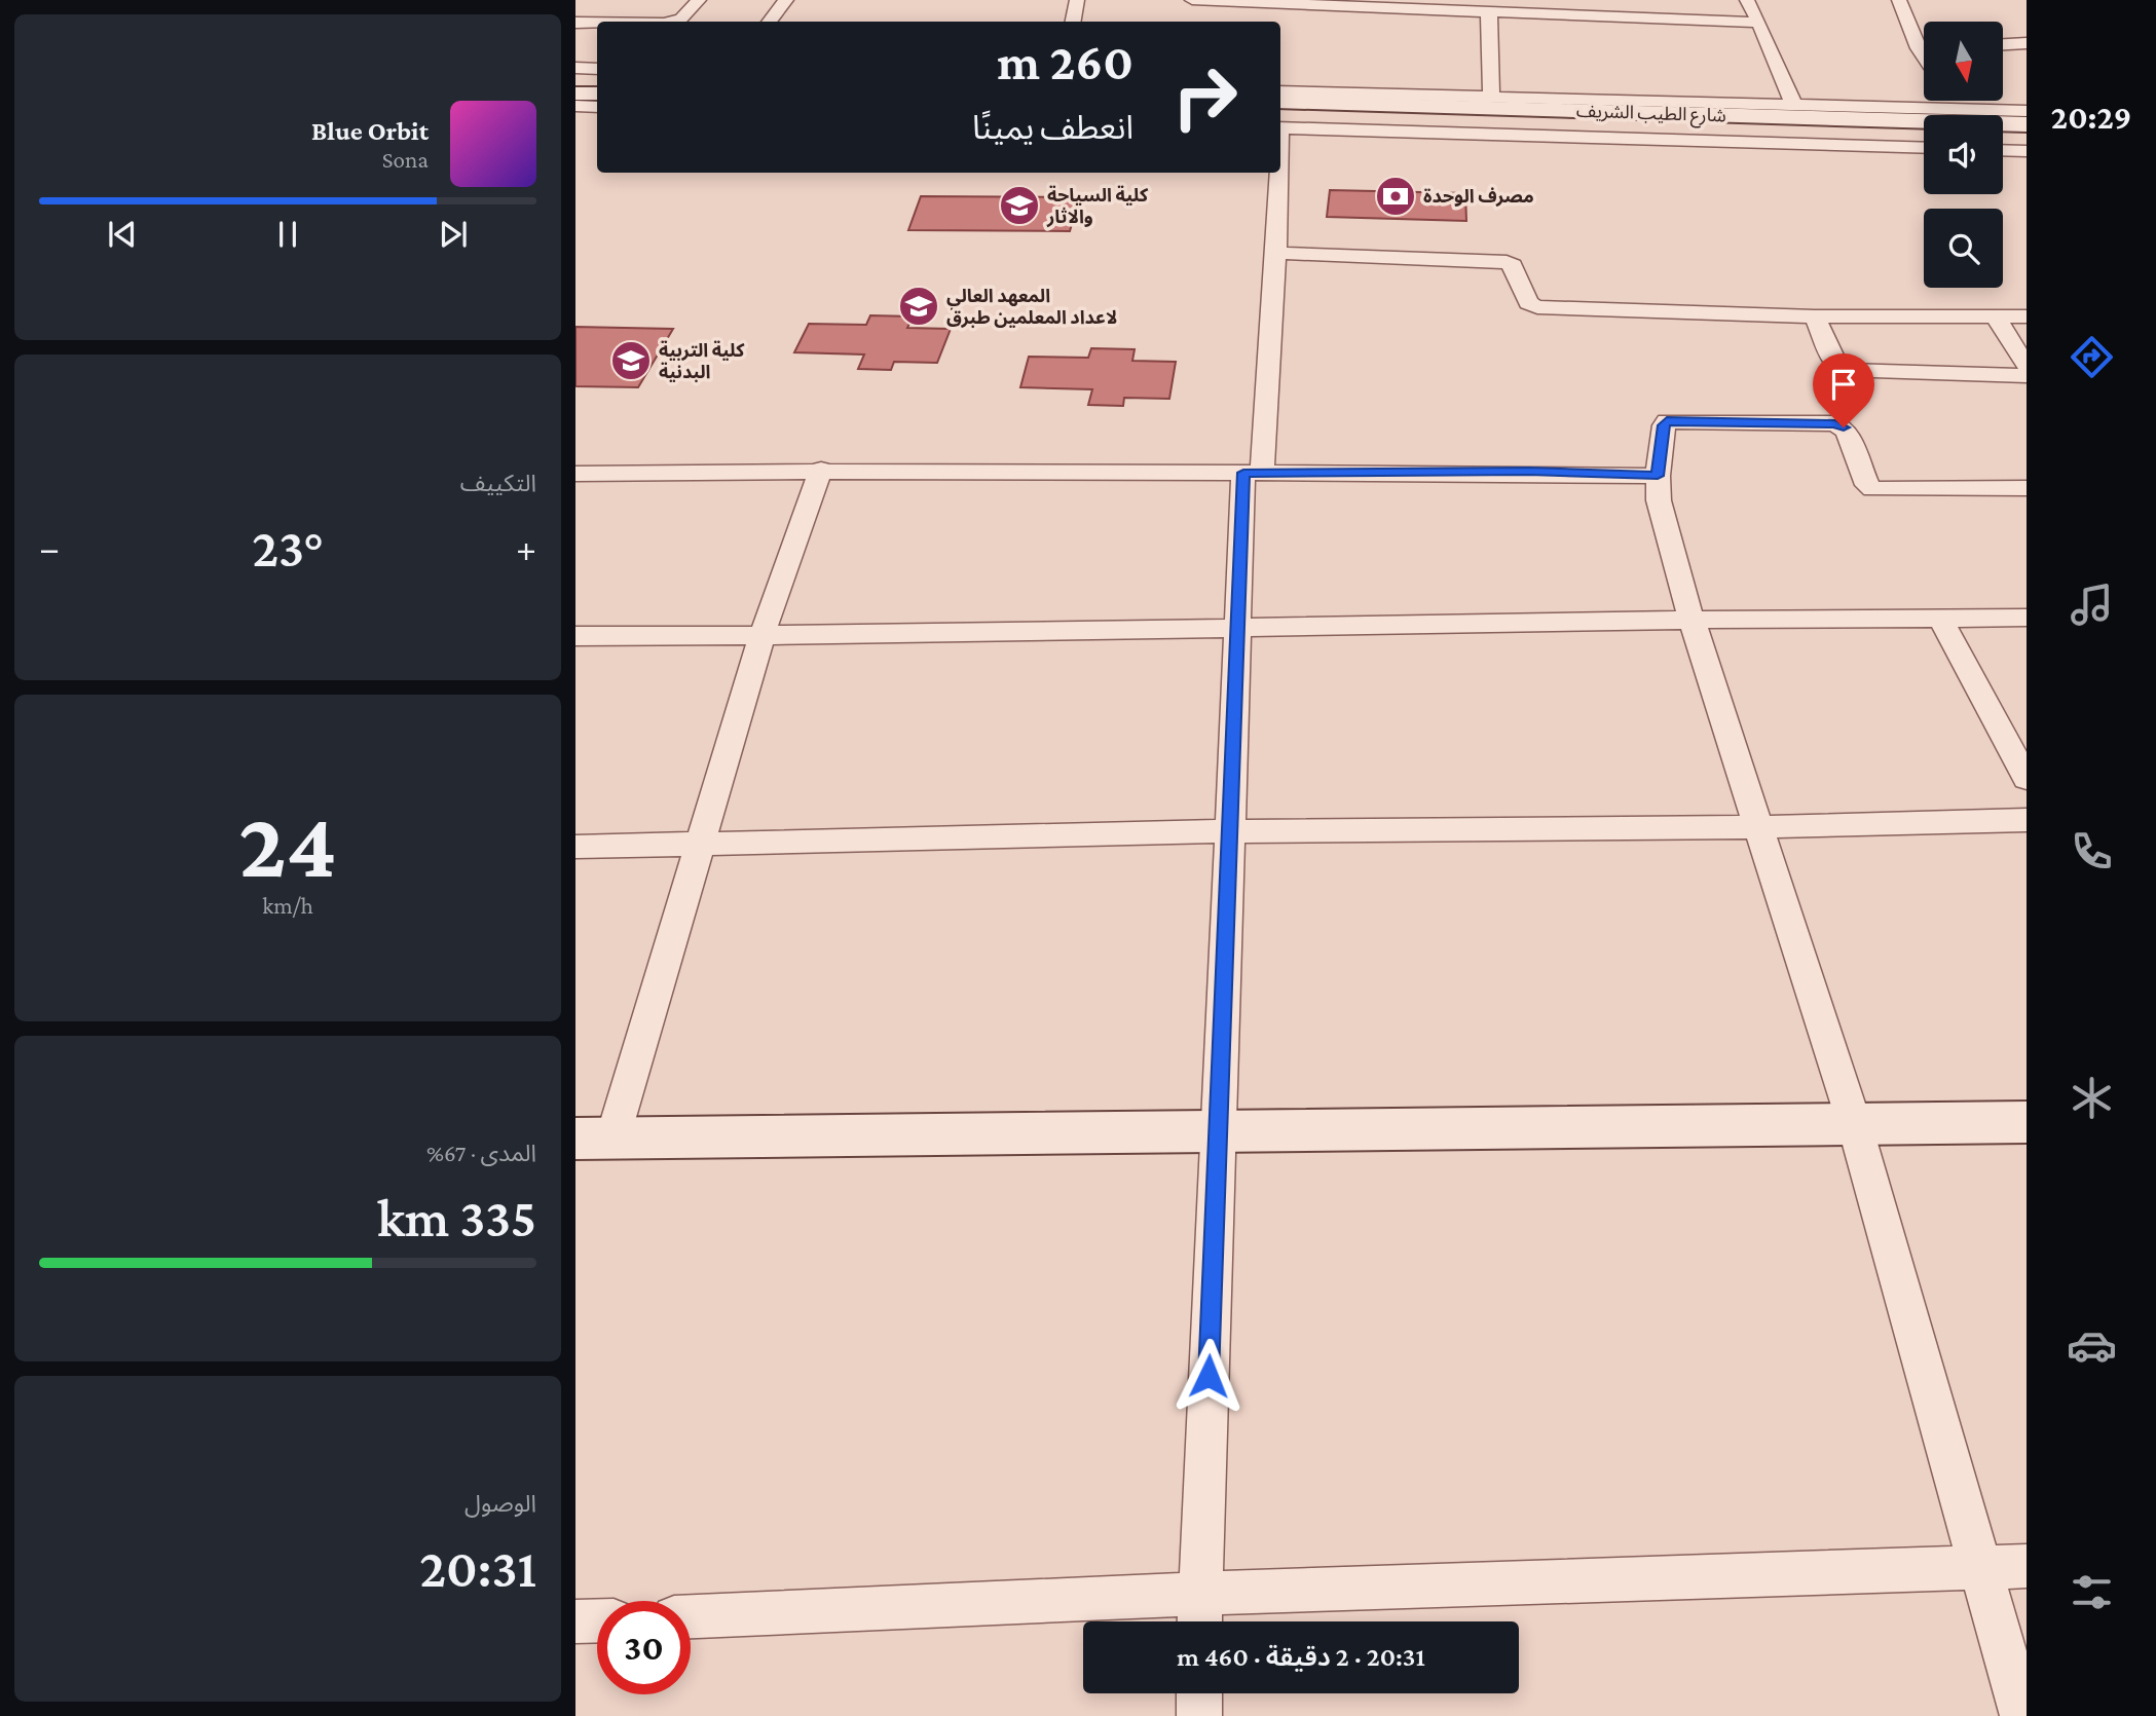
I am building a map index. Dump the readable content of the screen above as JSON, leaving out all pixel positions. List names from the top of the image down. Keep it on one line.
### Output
{"streets":{"main road":["شارع الطيب الشريف"]},"places":{"bank":["مصرف الوحدة"],"school or university":["كلية السياحة والاثار","المعهد العالي لاعداد المعلمين طبرق","كلية التربية البدنية"]},"north":"bottom","page":{"tabs":"20:29","turn":["260 m","انعطف يمينًا"],"song":["Blue Orbit","Sona"],"tile":["التكييف",["24","km/h"],["المدى · 67%","335 km"],["الوصول","20:31"]],"heat":["−","23°","+"],"limit":"30","trip":"20:31 · 2 دقيقة · 460 m"}}
